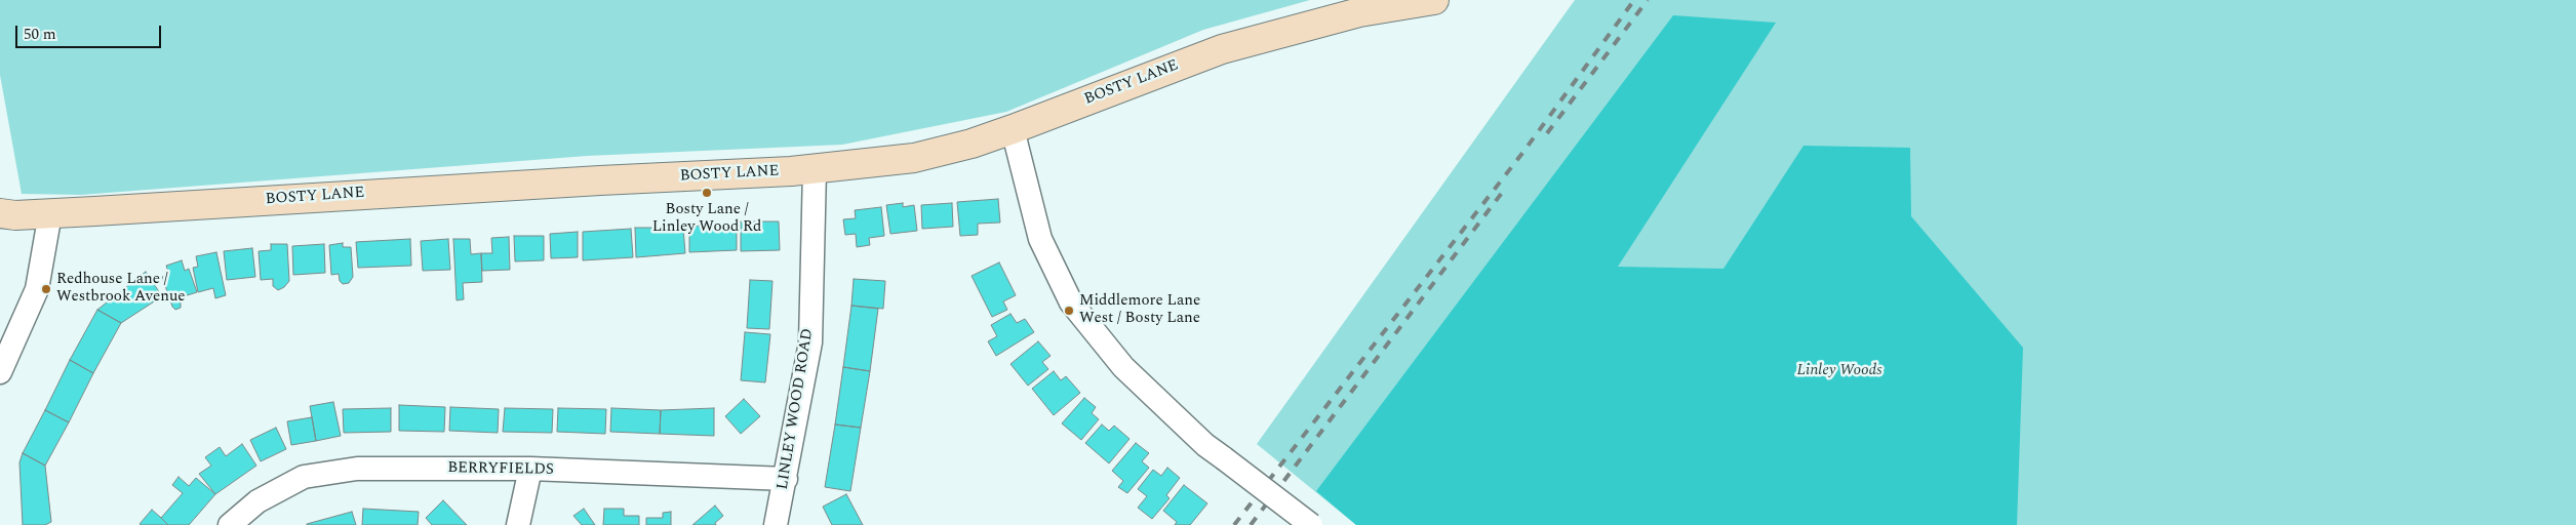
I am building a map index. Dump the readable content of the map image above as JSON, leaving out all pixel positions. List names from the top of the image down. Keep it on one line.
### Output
{"streets":{"main road":["BOSTY LANE"],"street":["LINLEY WOOD ROAD","BERRYFIELDS"]},"crossings":[["BOSTY LANE","LINLEY WOOD ROAD"],["LINLEY WOOD ROAD","BERRYFIELDS"]],"parks":["Linley Woods"],"places":["Bosty Lane / Linley Wood Rd","Redhouse Lane / Westbrook Avenue","Middlemore Lane West / Bosty Lane"],"scale_bar":"50 m"}
